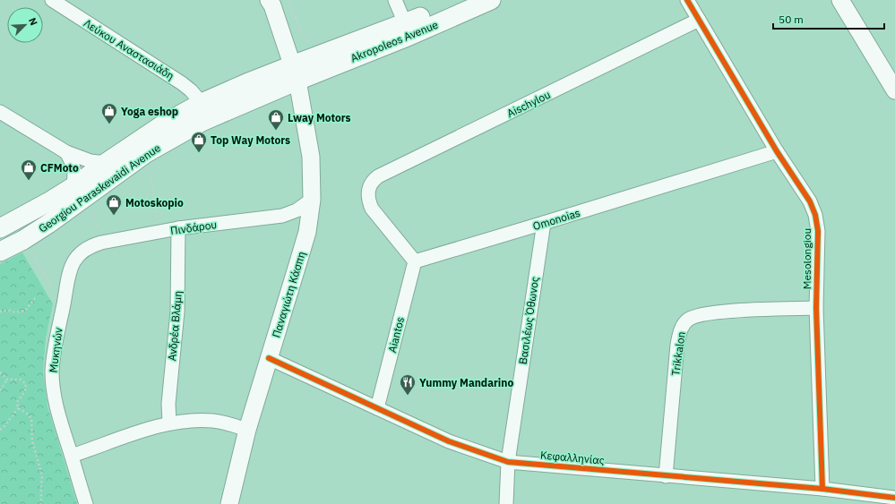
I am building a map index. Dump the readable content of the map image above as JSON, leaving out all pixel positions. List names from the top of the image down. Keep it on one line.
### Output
{"streets":{"main road":["Akropoleos Avenue","Georgiou Paraskevaidi Avenue"],"street":["Λεύκου Αναστασιάδη","Aischylou","Omonoias","Πινδάρου","Mesolongiou","Παναγιώτη Κάσπη","Βασιλέως Όθωνος","Ανδρέα Βλάμη","Aiantos","Μυκηνών","Trikkalon","Κεφαλληνίας"]},"crossings":[["Akropoleos Avenue","Georgiou Paraskevaidi Avenue"],["Akropoleos Avenue","Παναγιώτη Κάσπη"],["Λεύκου Αναστασιάδη","Georgiou Paraskevaidi Avenue"],["Aischylou","Omonoias"],["Aischylou","Mesolongiou"],["Aischylou","Aiantos"],["Georgiou Paraskevaidi Avenue","Παναγιώτη Κάσπη"],["Omonoias","Mesolongiou"],["Omonoias","Βασιλέως Όθωνος"],["Omonoias","Aiantos"],["Πινδάρου","Παναγιώτη Κάσπη"],["Πινδάρου","Ανδρέα Βλάμη"],["Πινδάρου","Μυκηνών"],["Mesolongiou","Trikkalon"],["Mesolongiou","Κεφαλληνίας"],["Παναγιώτη Κάσπη","Κεφαλληνίας"],["Βασιλέως Όθωνος","Κεφαλληνίας"],["Aiantos","Κεφαλληνίας"],["Trikkalon","Κεφαλληνίας"]],"places":{"shop":["Yoga eshop","Lway Motors","Top Way Motors","CFMoto","Motoskopio"],"restaurant":["Yummy Mandarino"]},"scale_bar":"50 m","north":"top right"}
